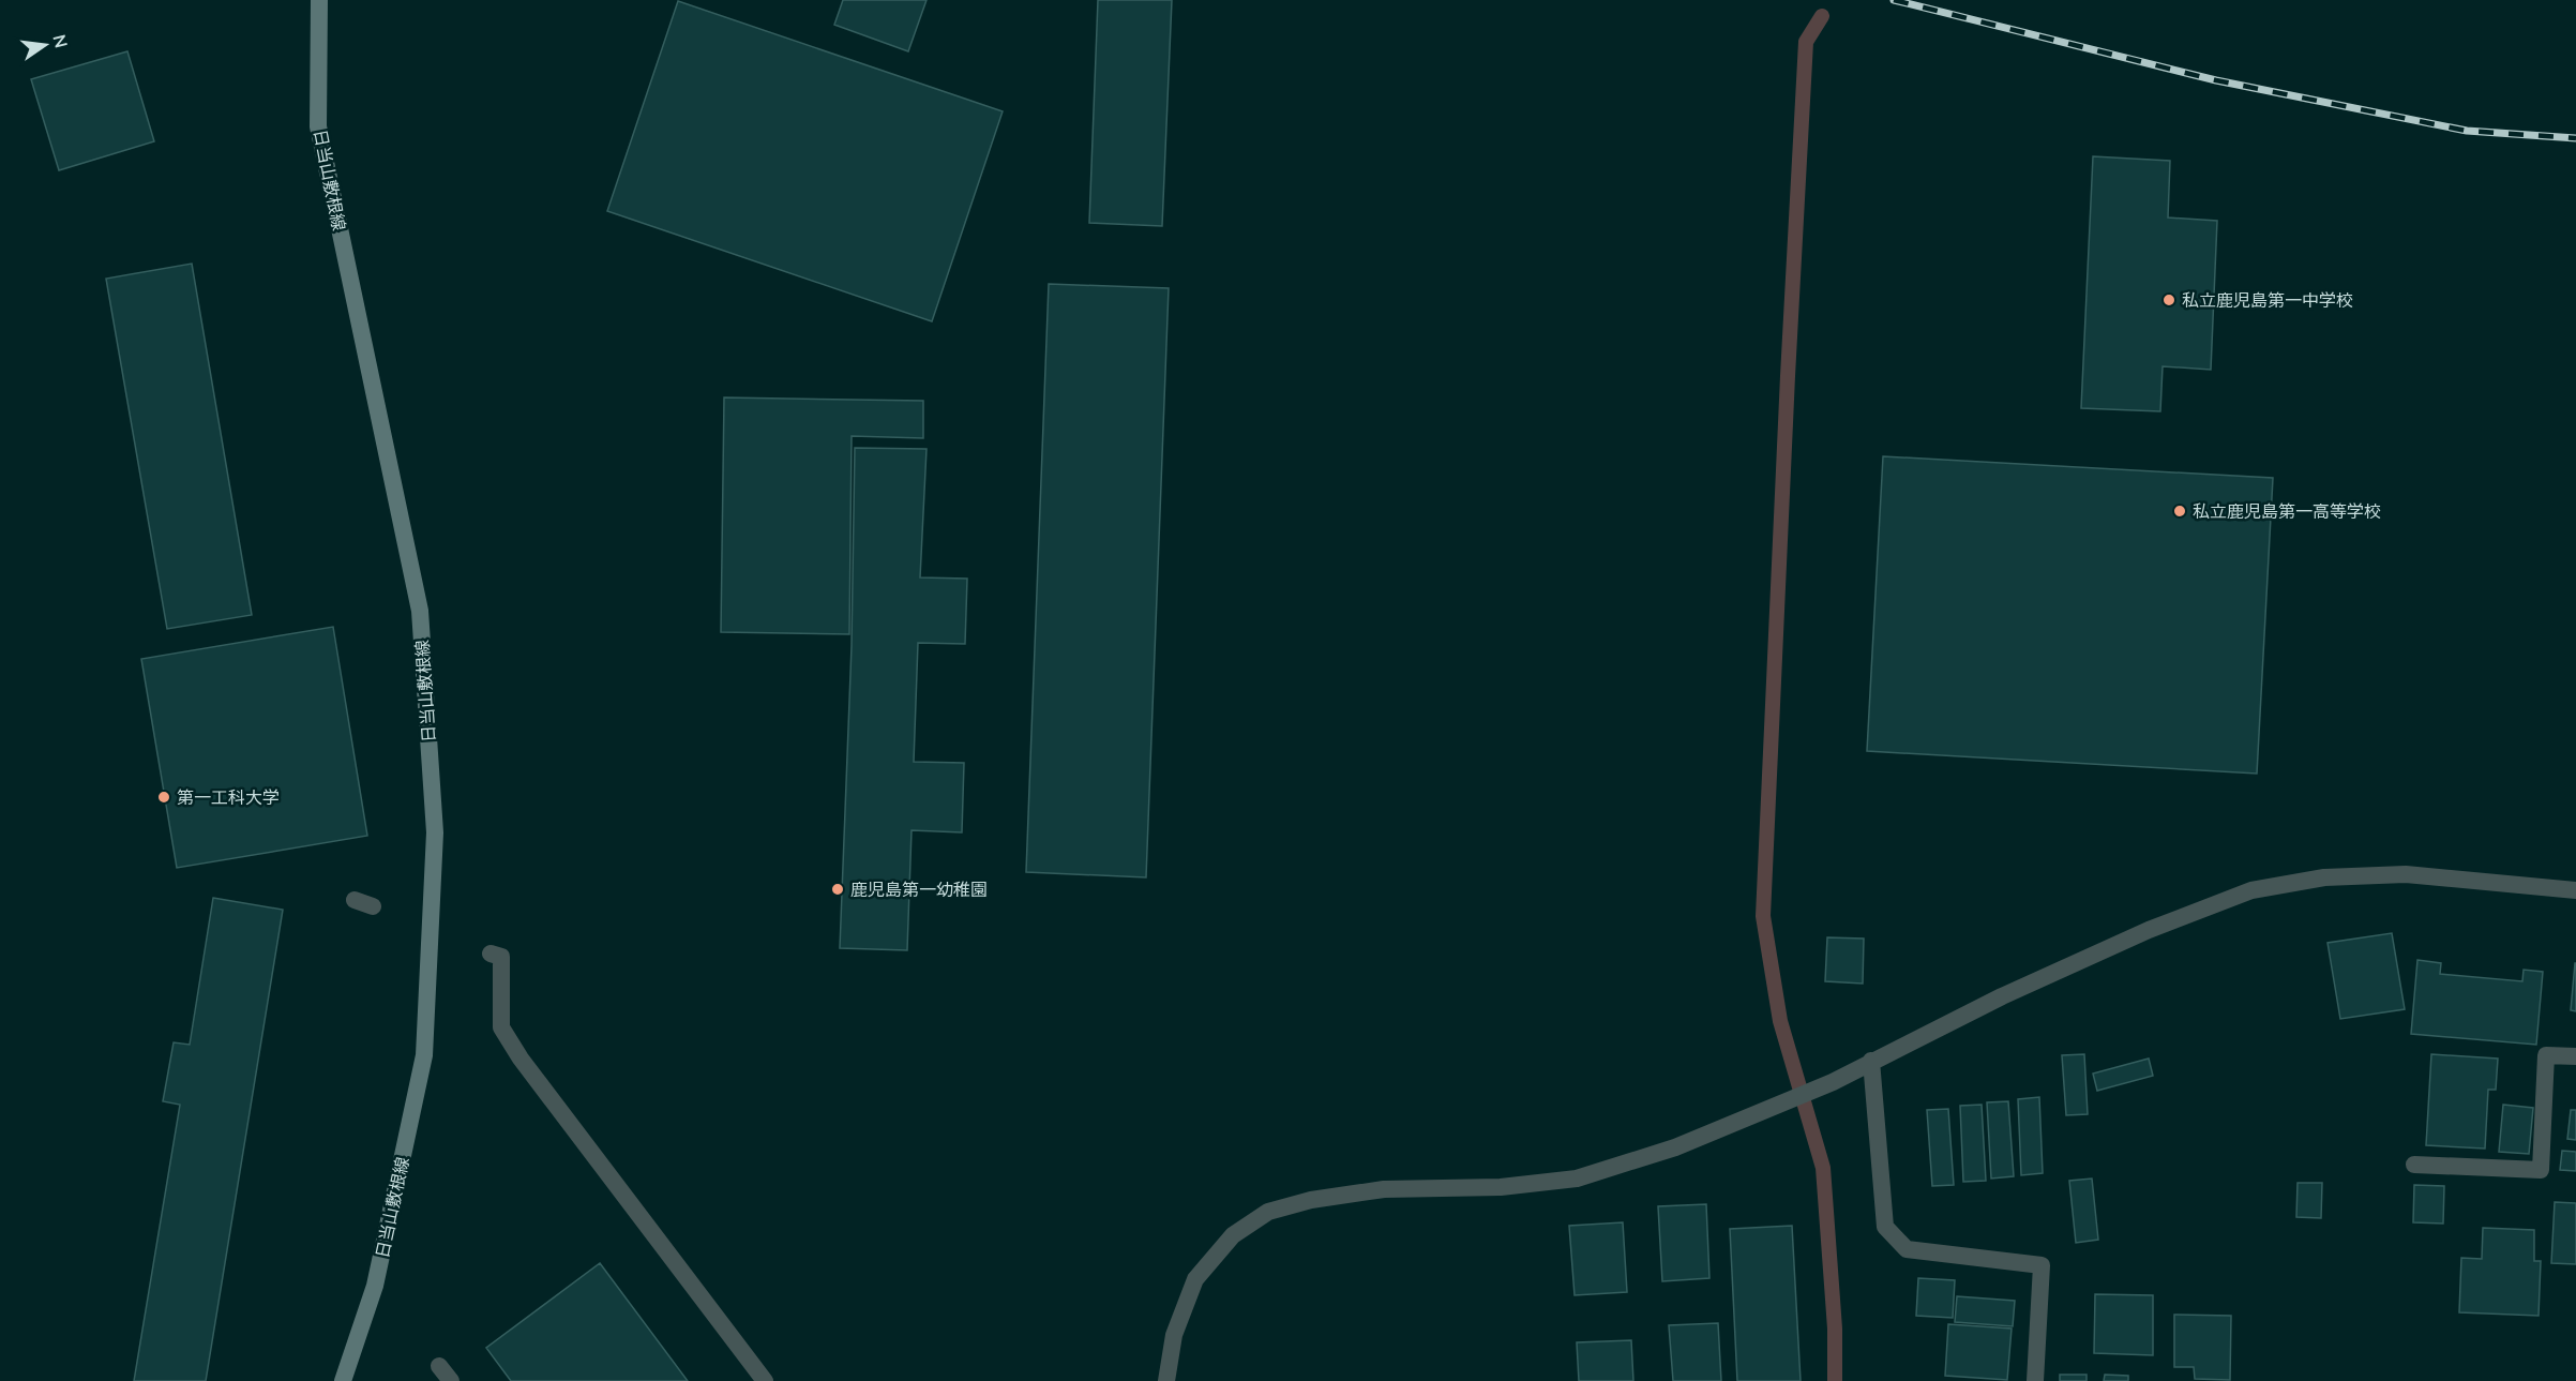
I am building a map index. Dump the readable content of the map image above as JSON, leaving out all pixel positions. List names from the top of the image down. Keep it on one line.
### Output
{"streets":{"main road":["日当山敷根線"]},"places":["私立鹿児島第一中学校","私立鹿児島第一高等学校","第一工科大学","鹿児島第一幼稚園"],"north":"right"}
